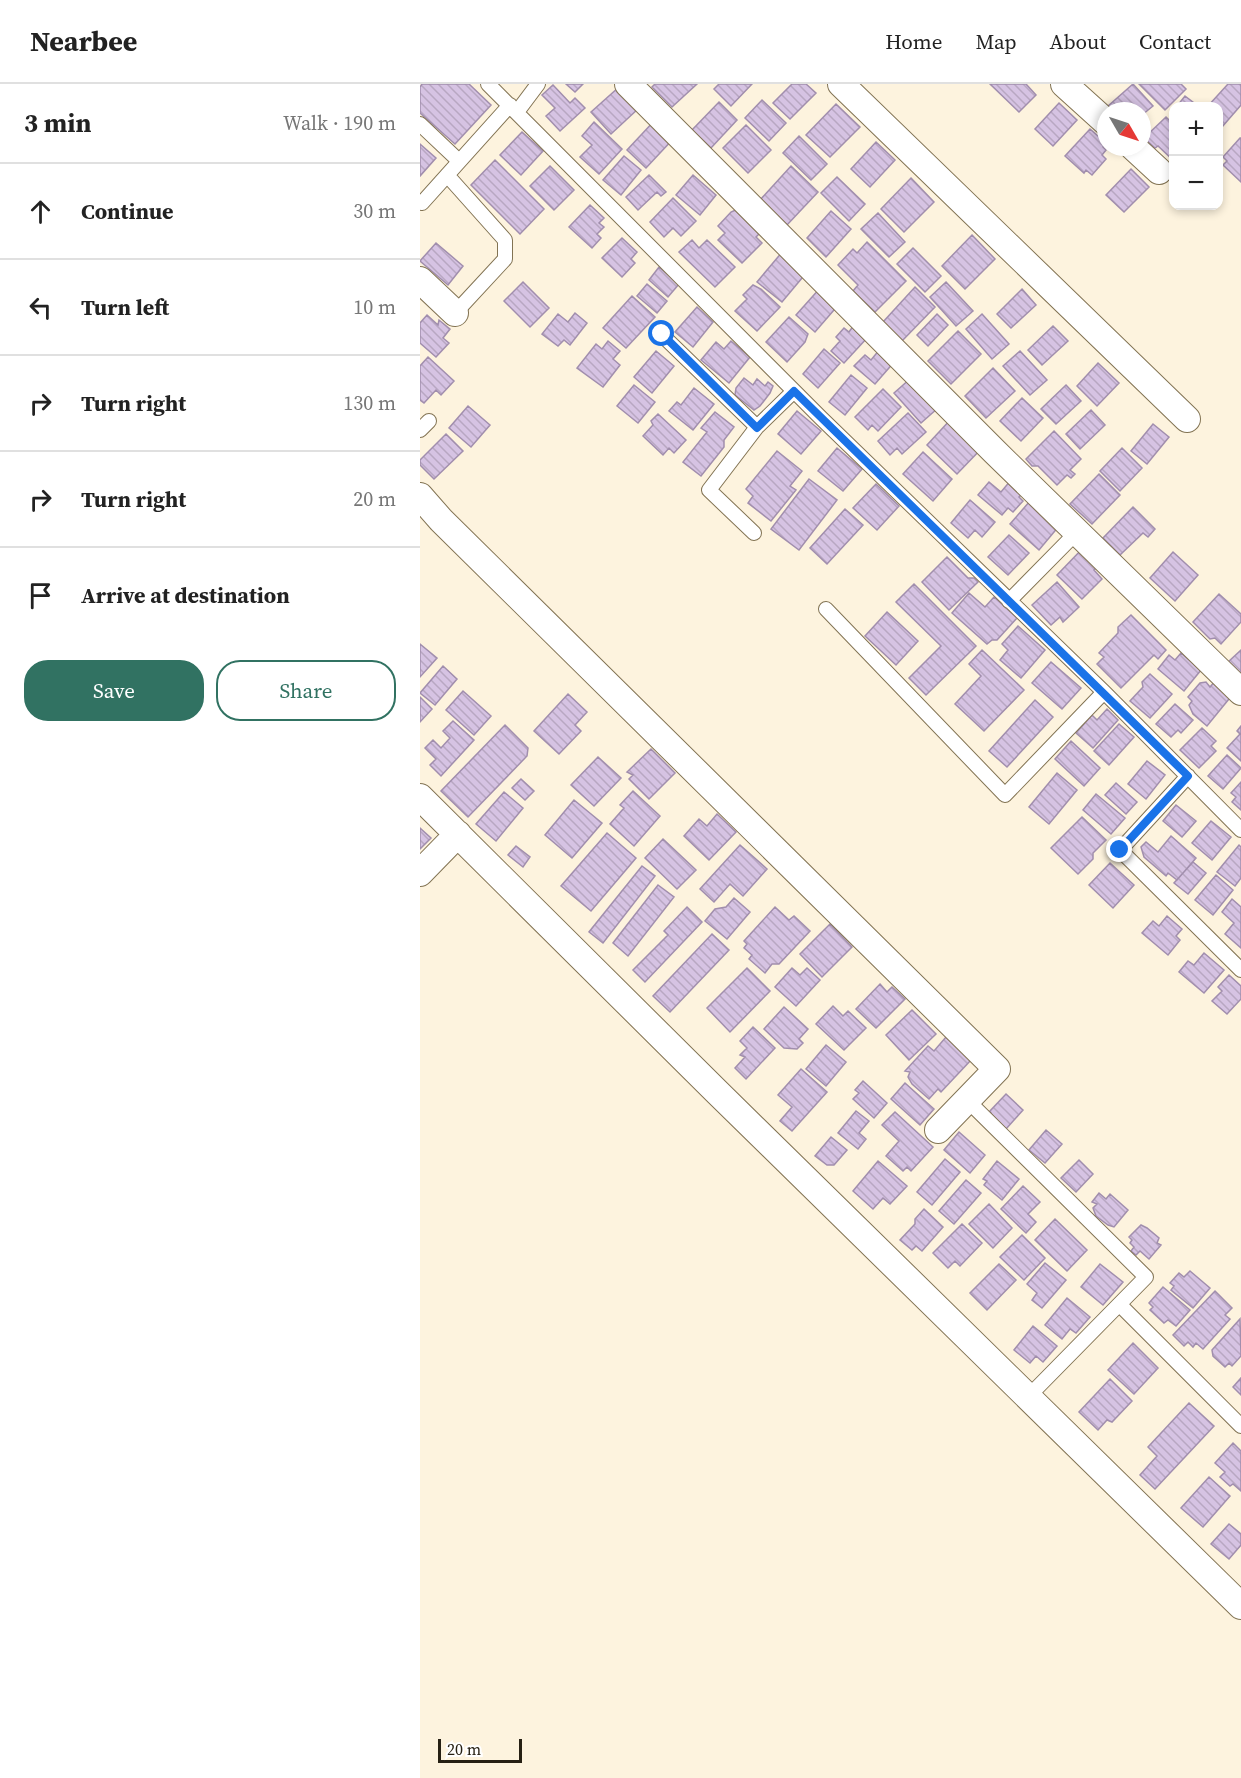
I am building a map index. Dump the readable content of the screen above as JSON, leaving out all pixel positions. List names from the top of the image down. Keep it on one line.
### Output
{"scale_bar":"20 m","north":"bottom right","page":{"header":"Nearbee","nav":["Home","Map","About","Contact"],"heading":["3 min","Walk · 190 m"],"map_buttons":["+","−"],"list":[["Continue","30 m"],["Turn left","10 m"],["Turn right","130 m"],["Turn right","20 m"],"Arrive at destination"],"buttons":["Save","Share"],"scale":"20 m"}}
